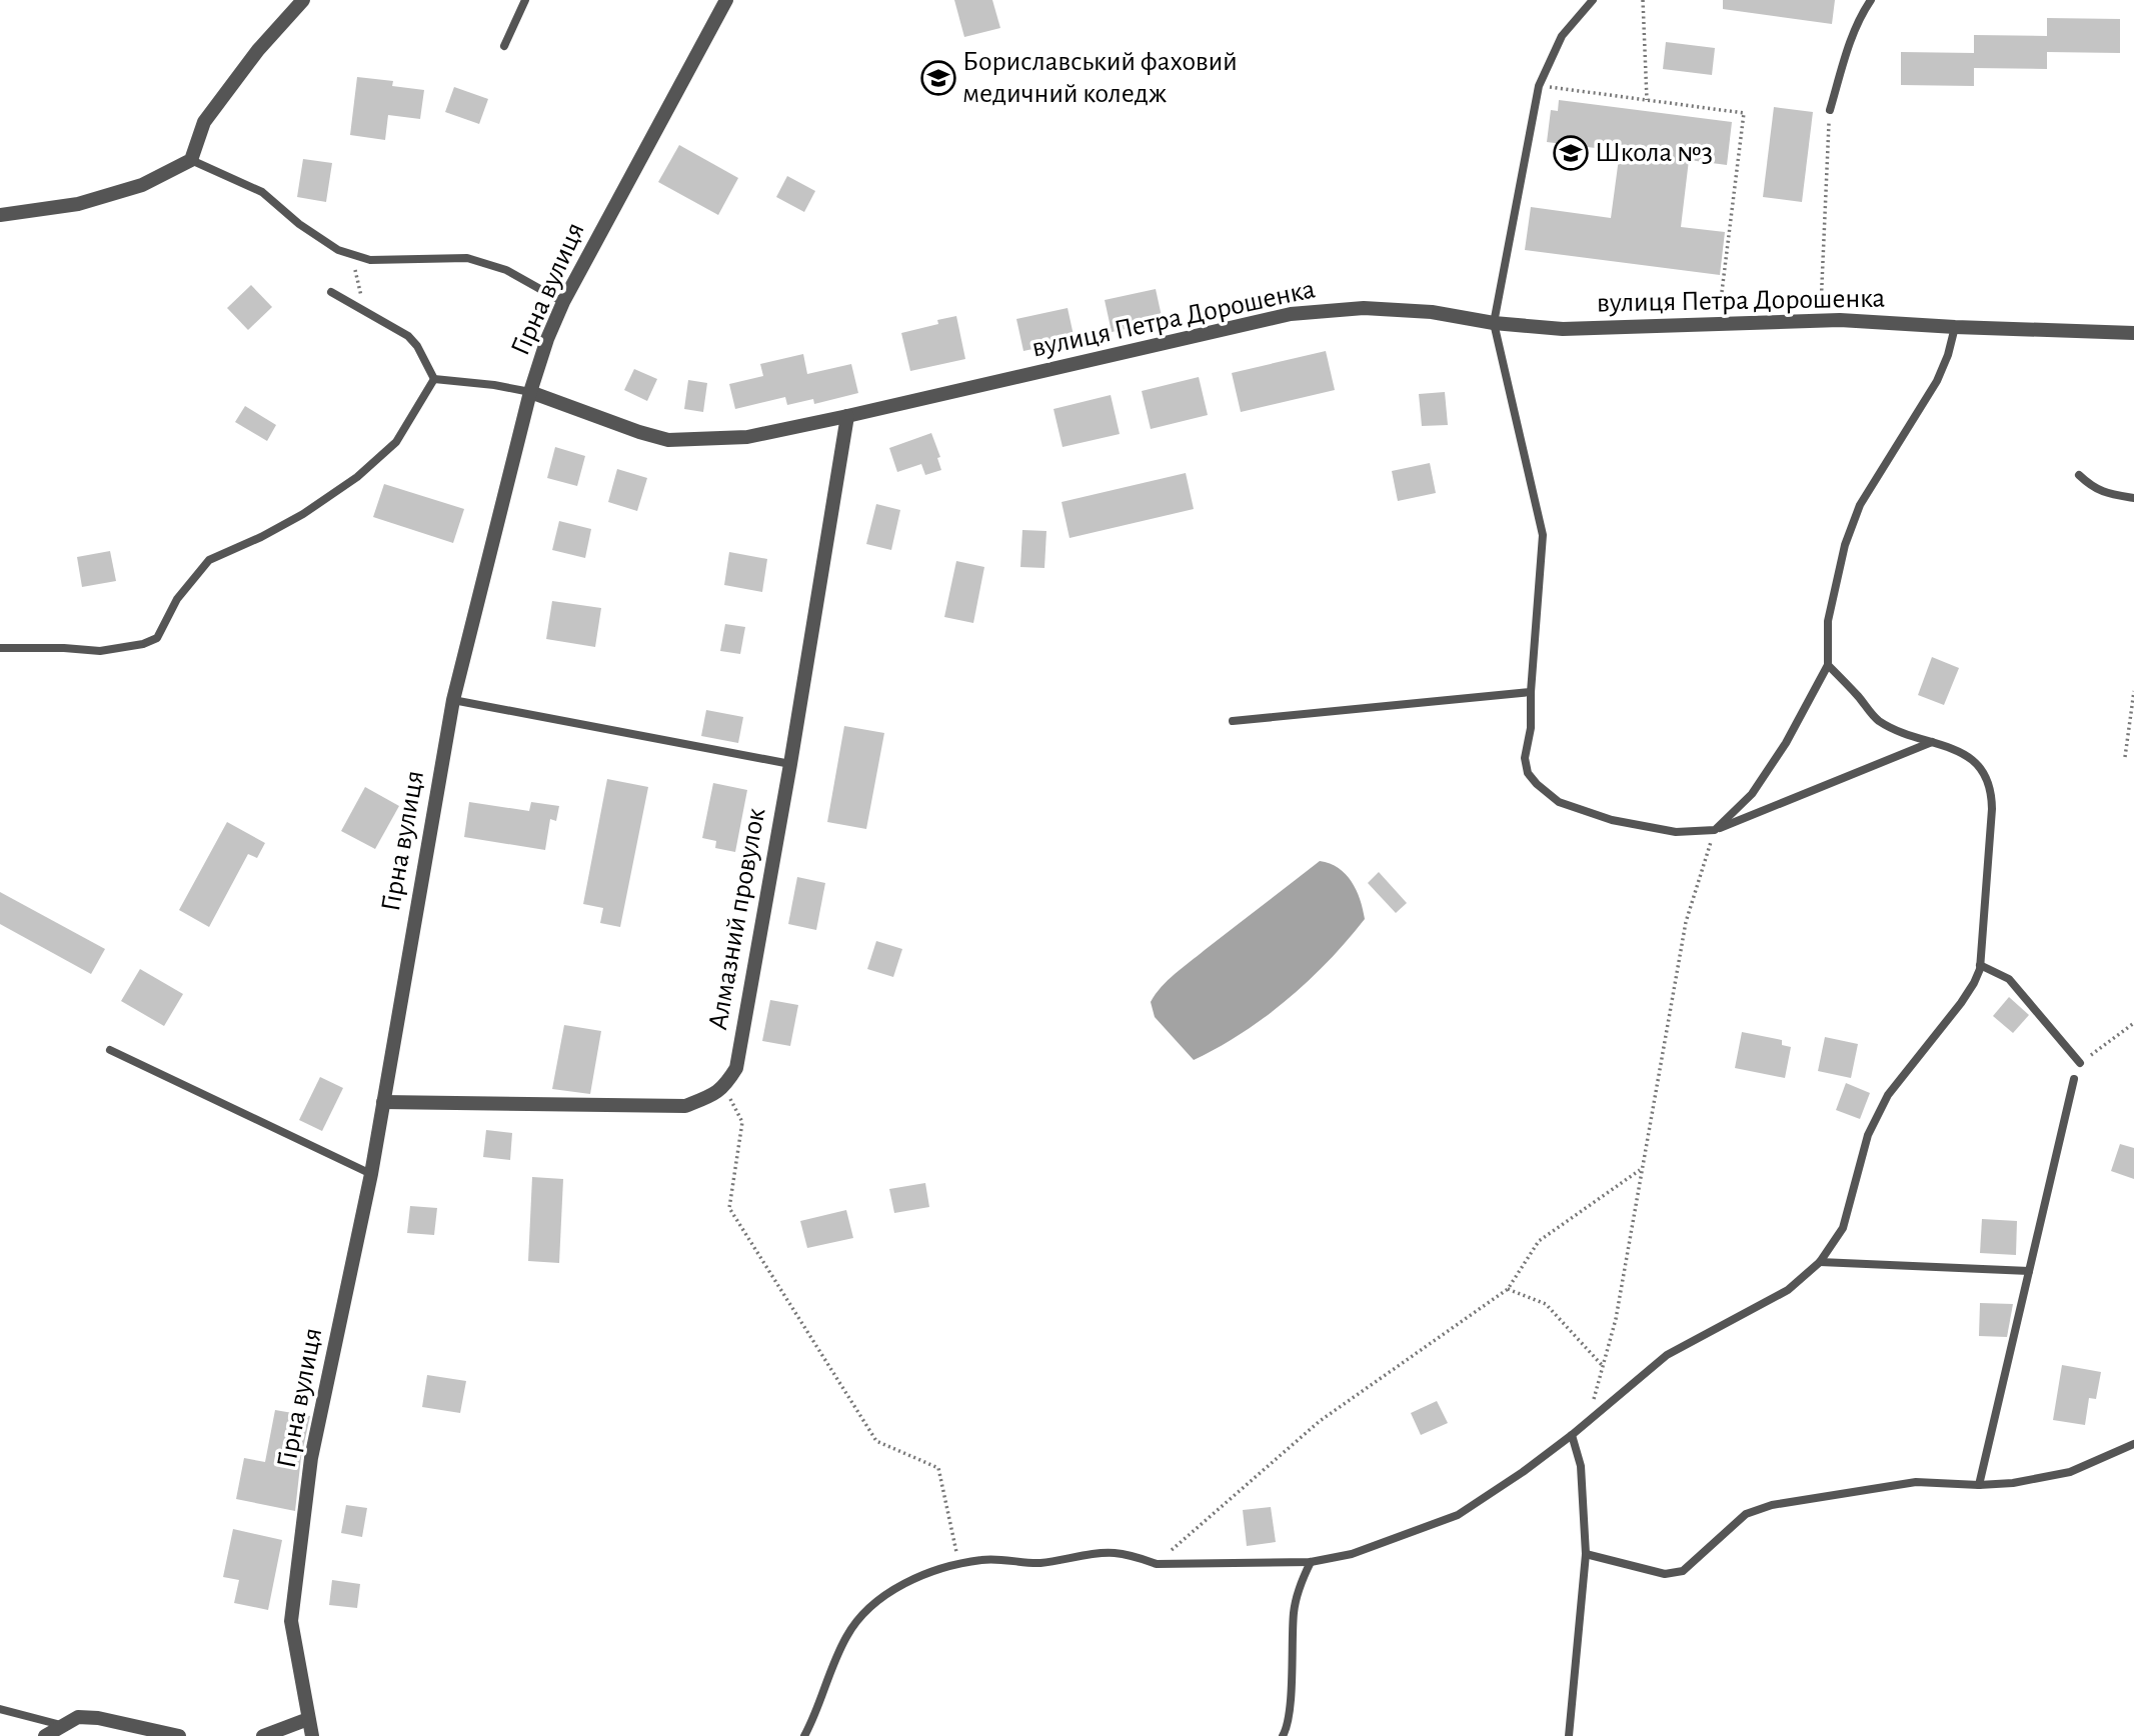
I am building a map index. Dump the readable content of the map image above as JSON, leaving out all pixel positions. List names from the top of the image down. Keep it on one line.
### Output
{"streets":{"street":["Гірна вулиця","вулиця Петра Дорошенка","Алмазний провулок"]},"crossings":[["Гірна вулиця","вулиця Петра Дорошенка"],["вулиця Петра Дорошенка","Алмазний провулок"]],"places":{"school or university":["Бориславський фаховий медичний коледж","Школа №3"]}}
